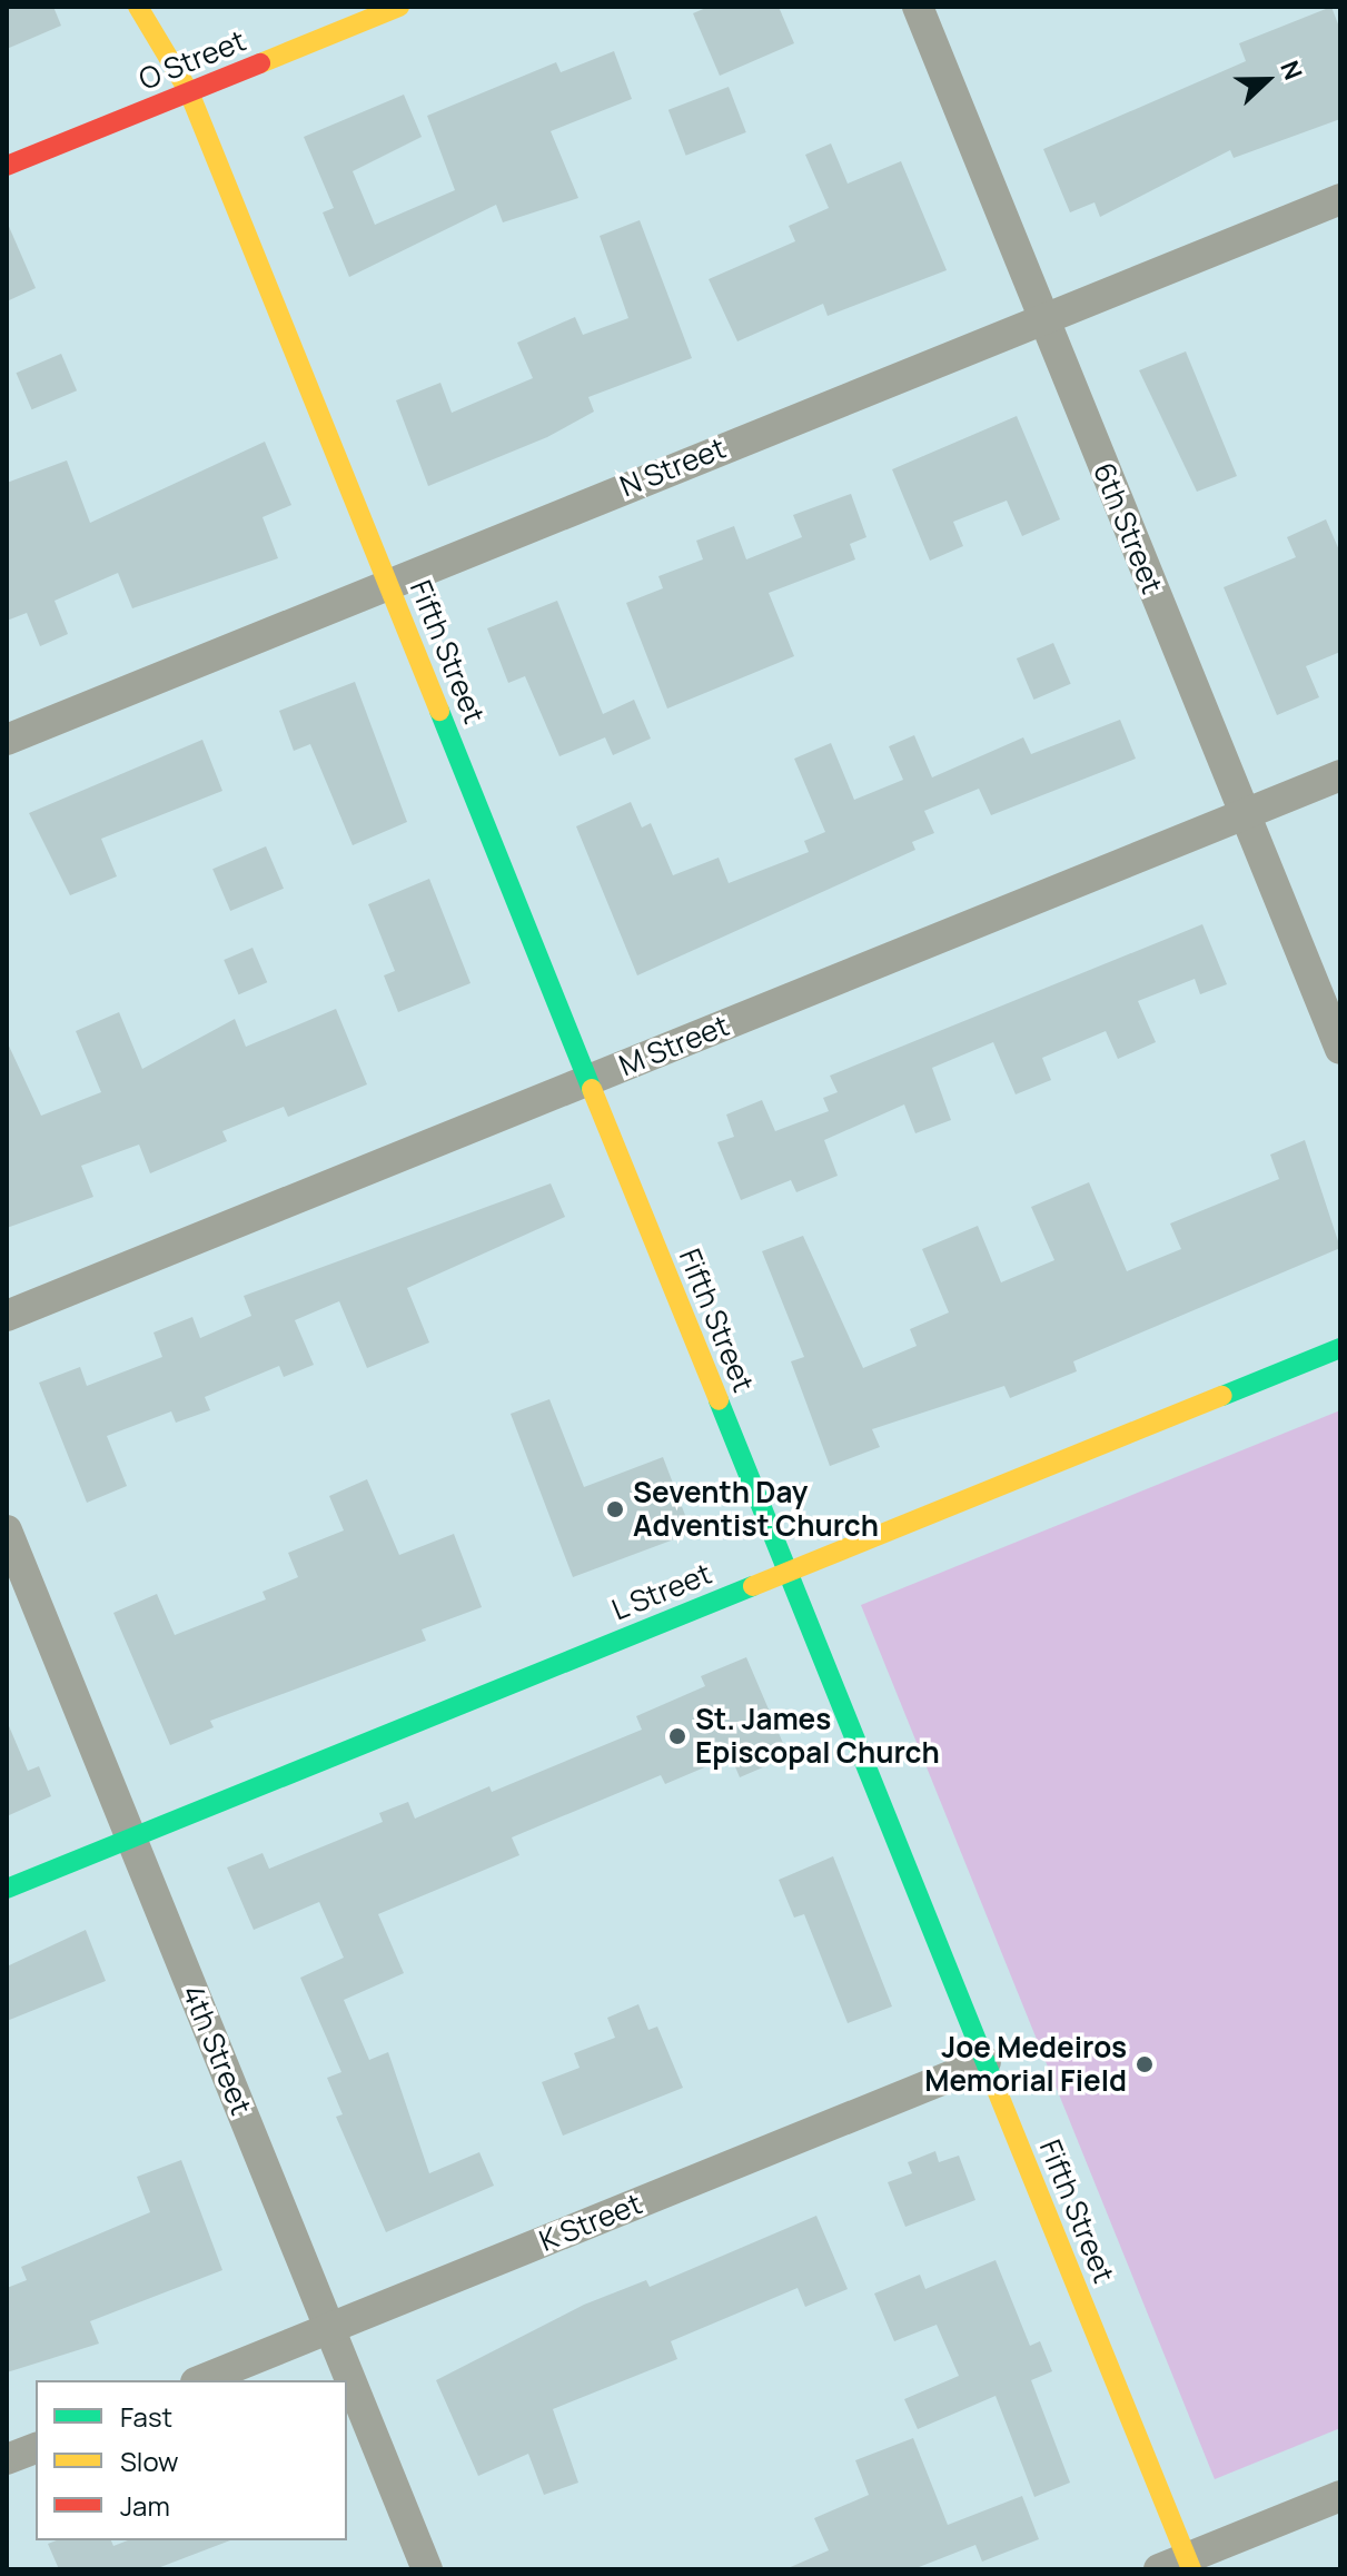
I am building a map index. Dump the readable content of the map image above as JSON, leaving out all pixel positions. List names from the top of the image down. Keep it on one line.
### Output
{"streets":{"street":["O Street","N Street","6th Street","Fifth Street","M Street","L Street","4th Street","K Street"]},"crossings":[["O Street","Fifth Street"],["N Street","6th Street"],["N Street","Fifth Street"],["6th Street","M Street"],["Fifth Street","M Street"],["Fifth Street","L Street"],["Fifth Street","K Street"],["L Street","4th Street"],["4th Street","K Street"]],"places":["Seventh Day Adventist Church","St. James Episcopal Church","Joe Medeiros Memorial Field"],"legend":["Fast","Slow","Jam"],"north":"right"}
